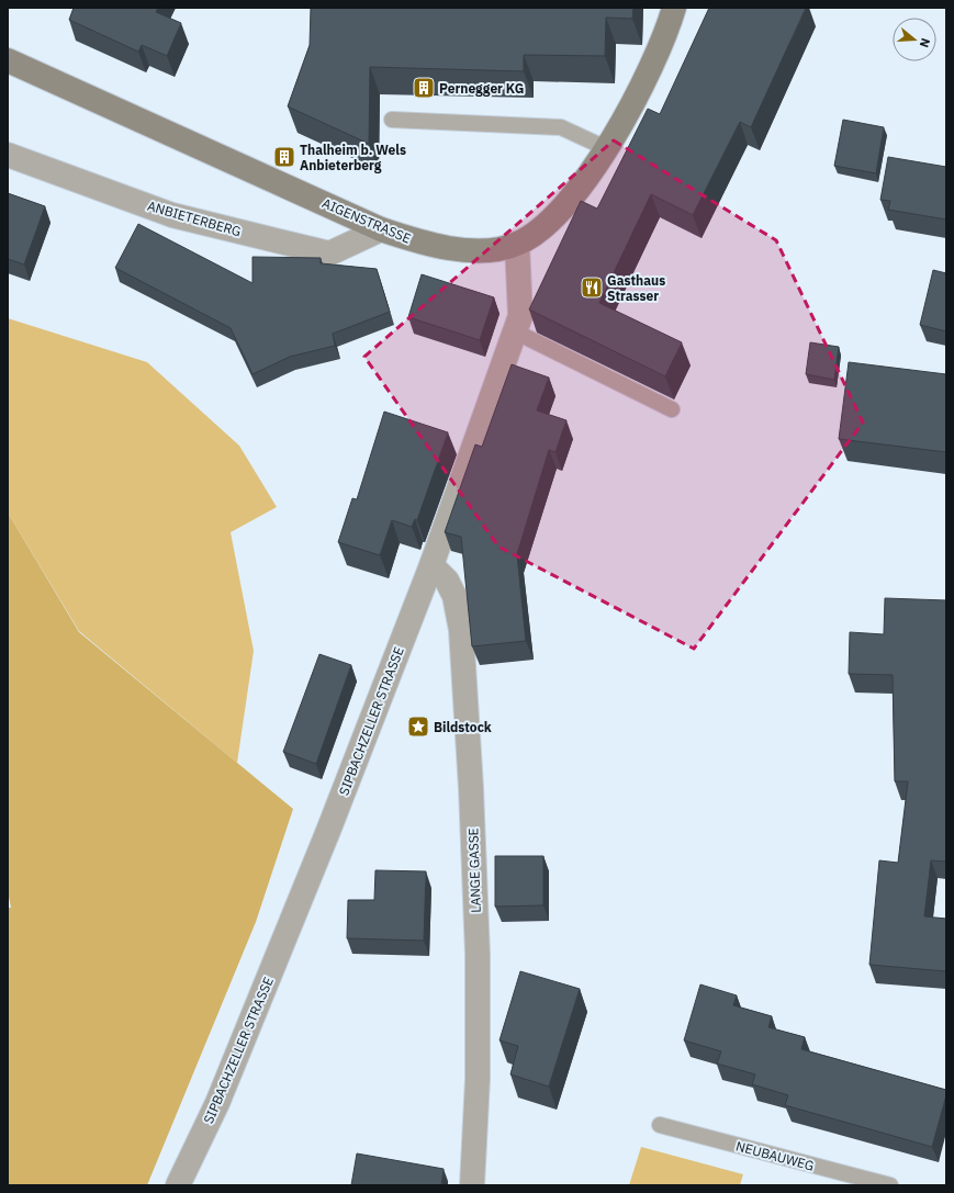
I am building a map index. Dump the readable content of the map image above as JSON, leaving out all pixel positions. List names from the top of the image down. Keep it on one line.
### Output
{"streets":{"street":["ANBIETERBERG","AIGENSTRASSE","SIPBACHZELLER STRASSE","LANGE GASSE"],"lane":["NEUBAUWEG"]},"crossings":[["ANBIETERBERG","AIGENSTRASSE"],["AIGENSTRASSE","SIPBACHZELLER STRASSE"],["SIPBACHZELLER STRASSE","LANGE GASSE"]],"places":{"building":["Pernegger KG","Thalheim b. Wels Anbieterberg"],"restaurant":["Gasthaus Strasser"],"place":["Bildstock"]},"north":"right"}
